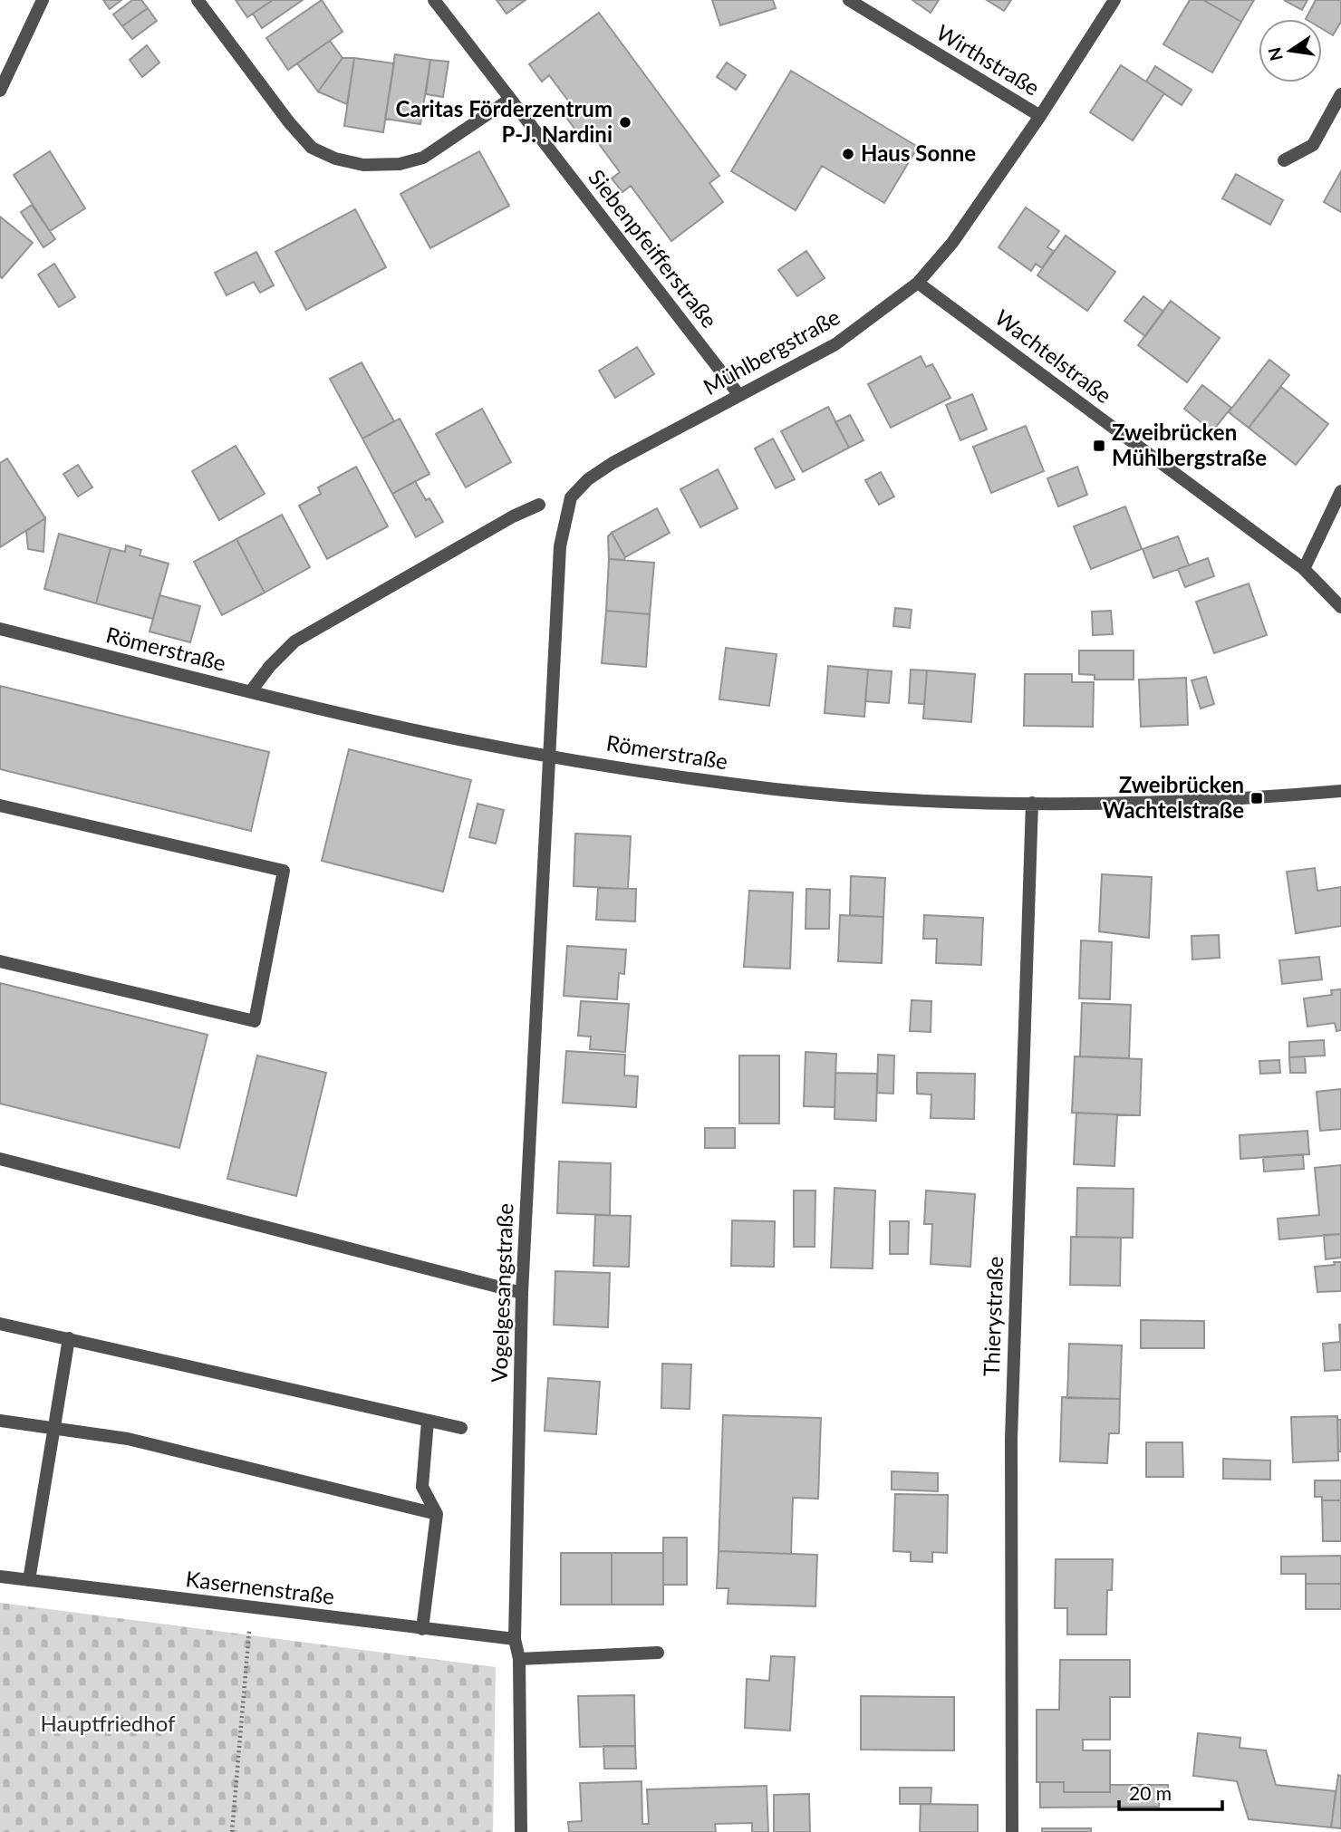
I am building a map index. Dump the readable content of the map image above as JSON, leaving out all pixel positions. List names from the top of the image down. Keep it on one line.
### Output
{"streets":{"street":["Wirthstraße","Siebenpfeifferstraße","Mühlbergstraße","Wachtelstraße","Römerstraße","Vogelgesangstraße","Thierystraße","Kasernenstraße"]},"crossings":[["Wirthstraße","Mühlbergstraße"],["Siebenpfeifferstraße","Mühlbergstraße"],["Mühlbergstraße","Wachtelstraße"],["Mühlbergstraße","Römerstraße"],["Mühlbergstraße","Vogelgesangstraße"],["Römerstraße","Vogelgesangstraße"],["Römerstraße","Thierystraße"],["Vogelgesangstraße","Kasernenstraße"]],"parks":["Hauptfriedhof"],"places":{"other":["Caritas Förderzentrum P-J. Nardini","Haus Sonne"],"transit":["Zweibrücken Mühlbergstraße","Zweibrücken Wachtelstraße"]},"scale_bar":"20 m","north":"left"}
